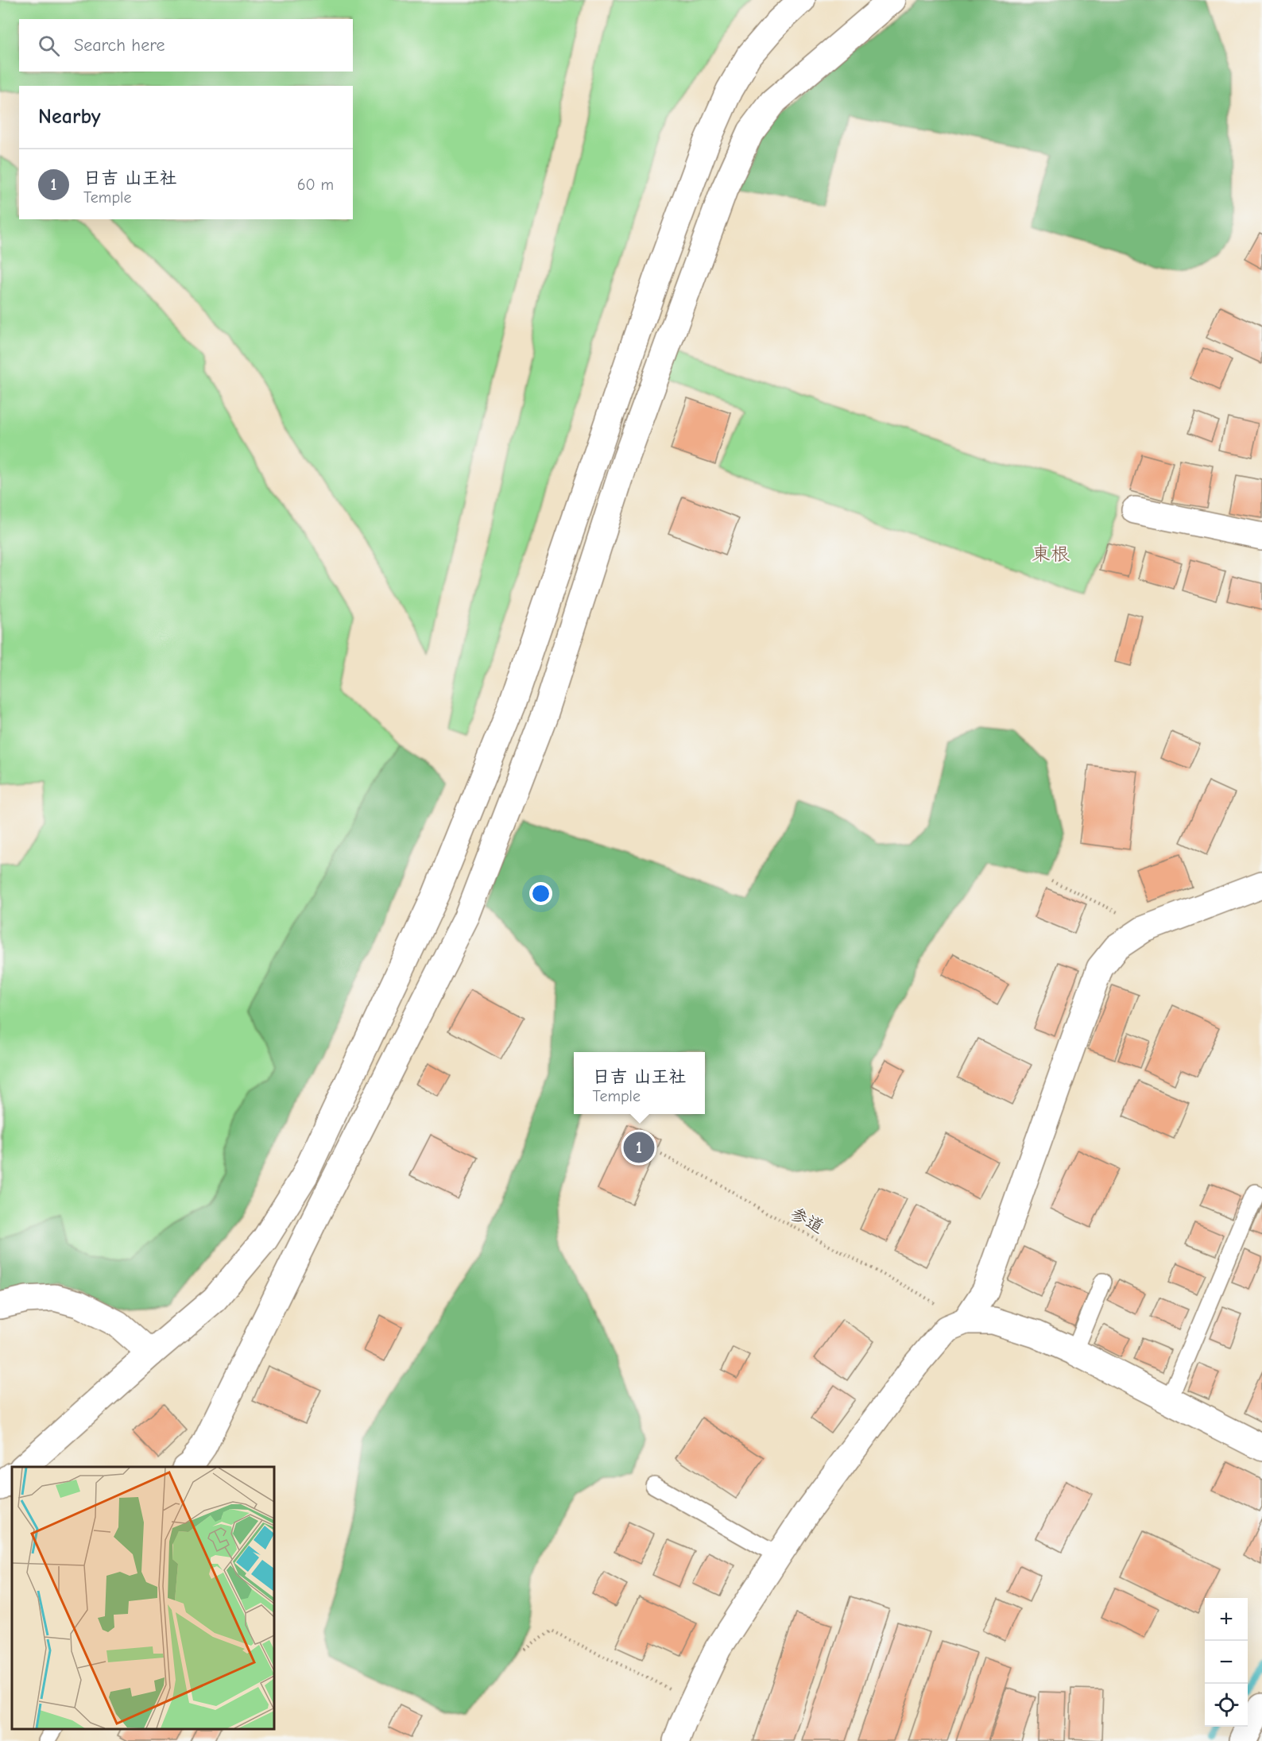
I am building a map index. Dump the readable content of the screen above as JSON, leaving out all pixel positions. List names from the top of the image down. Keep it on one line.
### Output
{"streets":{"path":["参道"]},"districts":["東根"],"page":{"search":"Search here","heading":"Nearby","list":[{"mark":"1","name":"日吉 山王社","note":"Temple","value":"60 m"}],"popup":["日吉 山王社","Temple"],"pins":"1","map_buttons":["+","−"]}}
